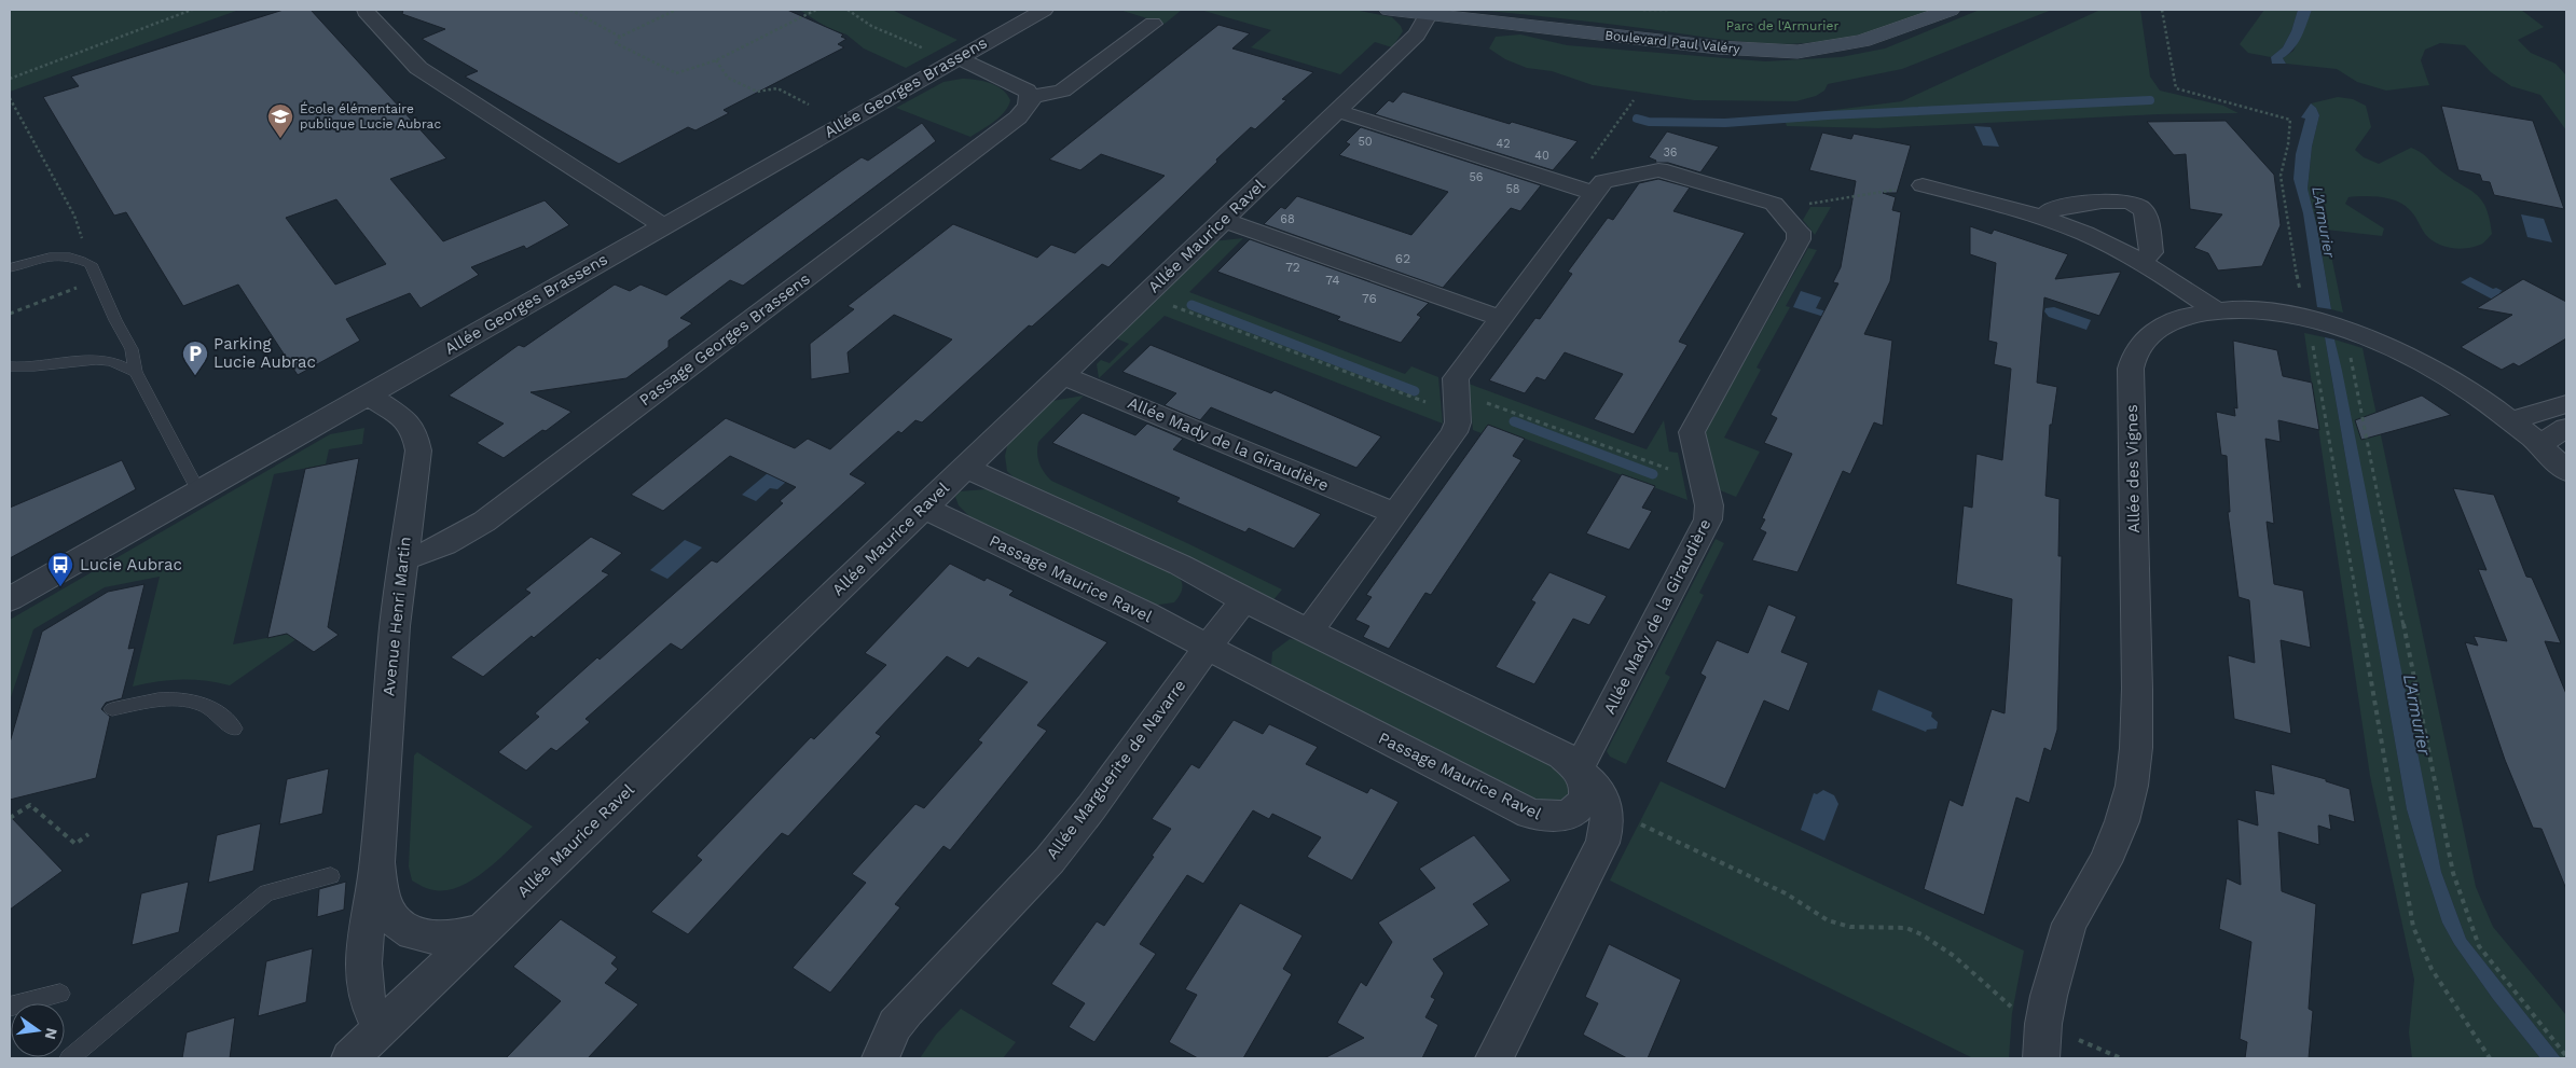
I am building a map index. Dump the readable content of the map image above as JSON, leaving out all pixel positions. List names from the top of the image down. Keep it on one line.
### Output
{"streets":{"street":["Boulevard Paul Valéry","Allée Georges Brassens","Allée Maurice Ravel","Passage Georges Brassens","Allée Mady de la Giraudière","Allée des Vignes","Passage Maurice Ravel","Avenue Henri Martin","Allée Marguerite de Navarre"]},"crossings":[["Boulevard Paul Valéry","Allée Maurice Ravel"],["Allée Georges Brassens","Avenue Henri Martin"],["Allée Maurice Ravel","Allée Mady de la Giraudière"],["Allée Maurice Ravel","Passage Maurice Ravel"],["Allée Maurice Ravel","Avenue Henri Martin"],["Passage Georges Brassens","Avenue Henri Martin"],["Allée Mady de la Giraudière","Passage Maurice Ravel"],["Passage Maurice Ravel","Allée Marguerite de Navarre"]],"water":["L'Armurier"],"parks":["Parc de l'Armurier"],"places":{"school or university":["École élémentaire publique Lucie Aubrac"],"parking":["Parking Lucie Aubrac"],"bus stop":["Lucie Aubrac"]},"house_numbers":["50","42","36","40","56","58","68","62","72","74","76"],"north":"right"}
